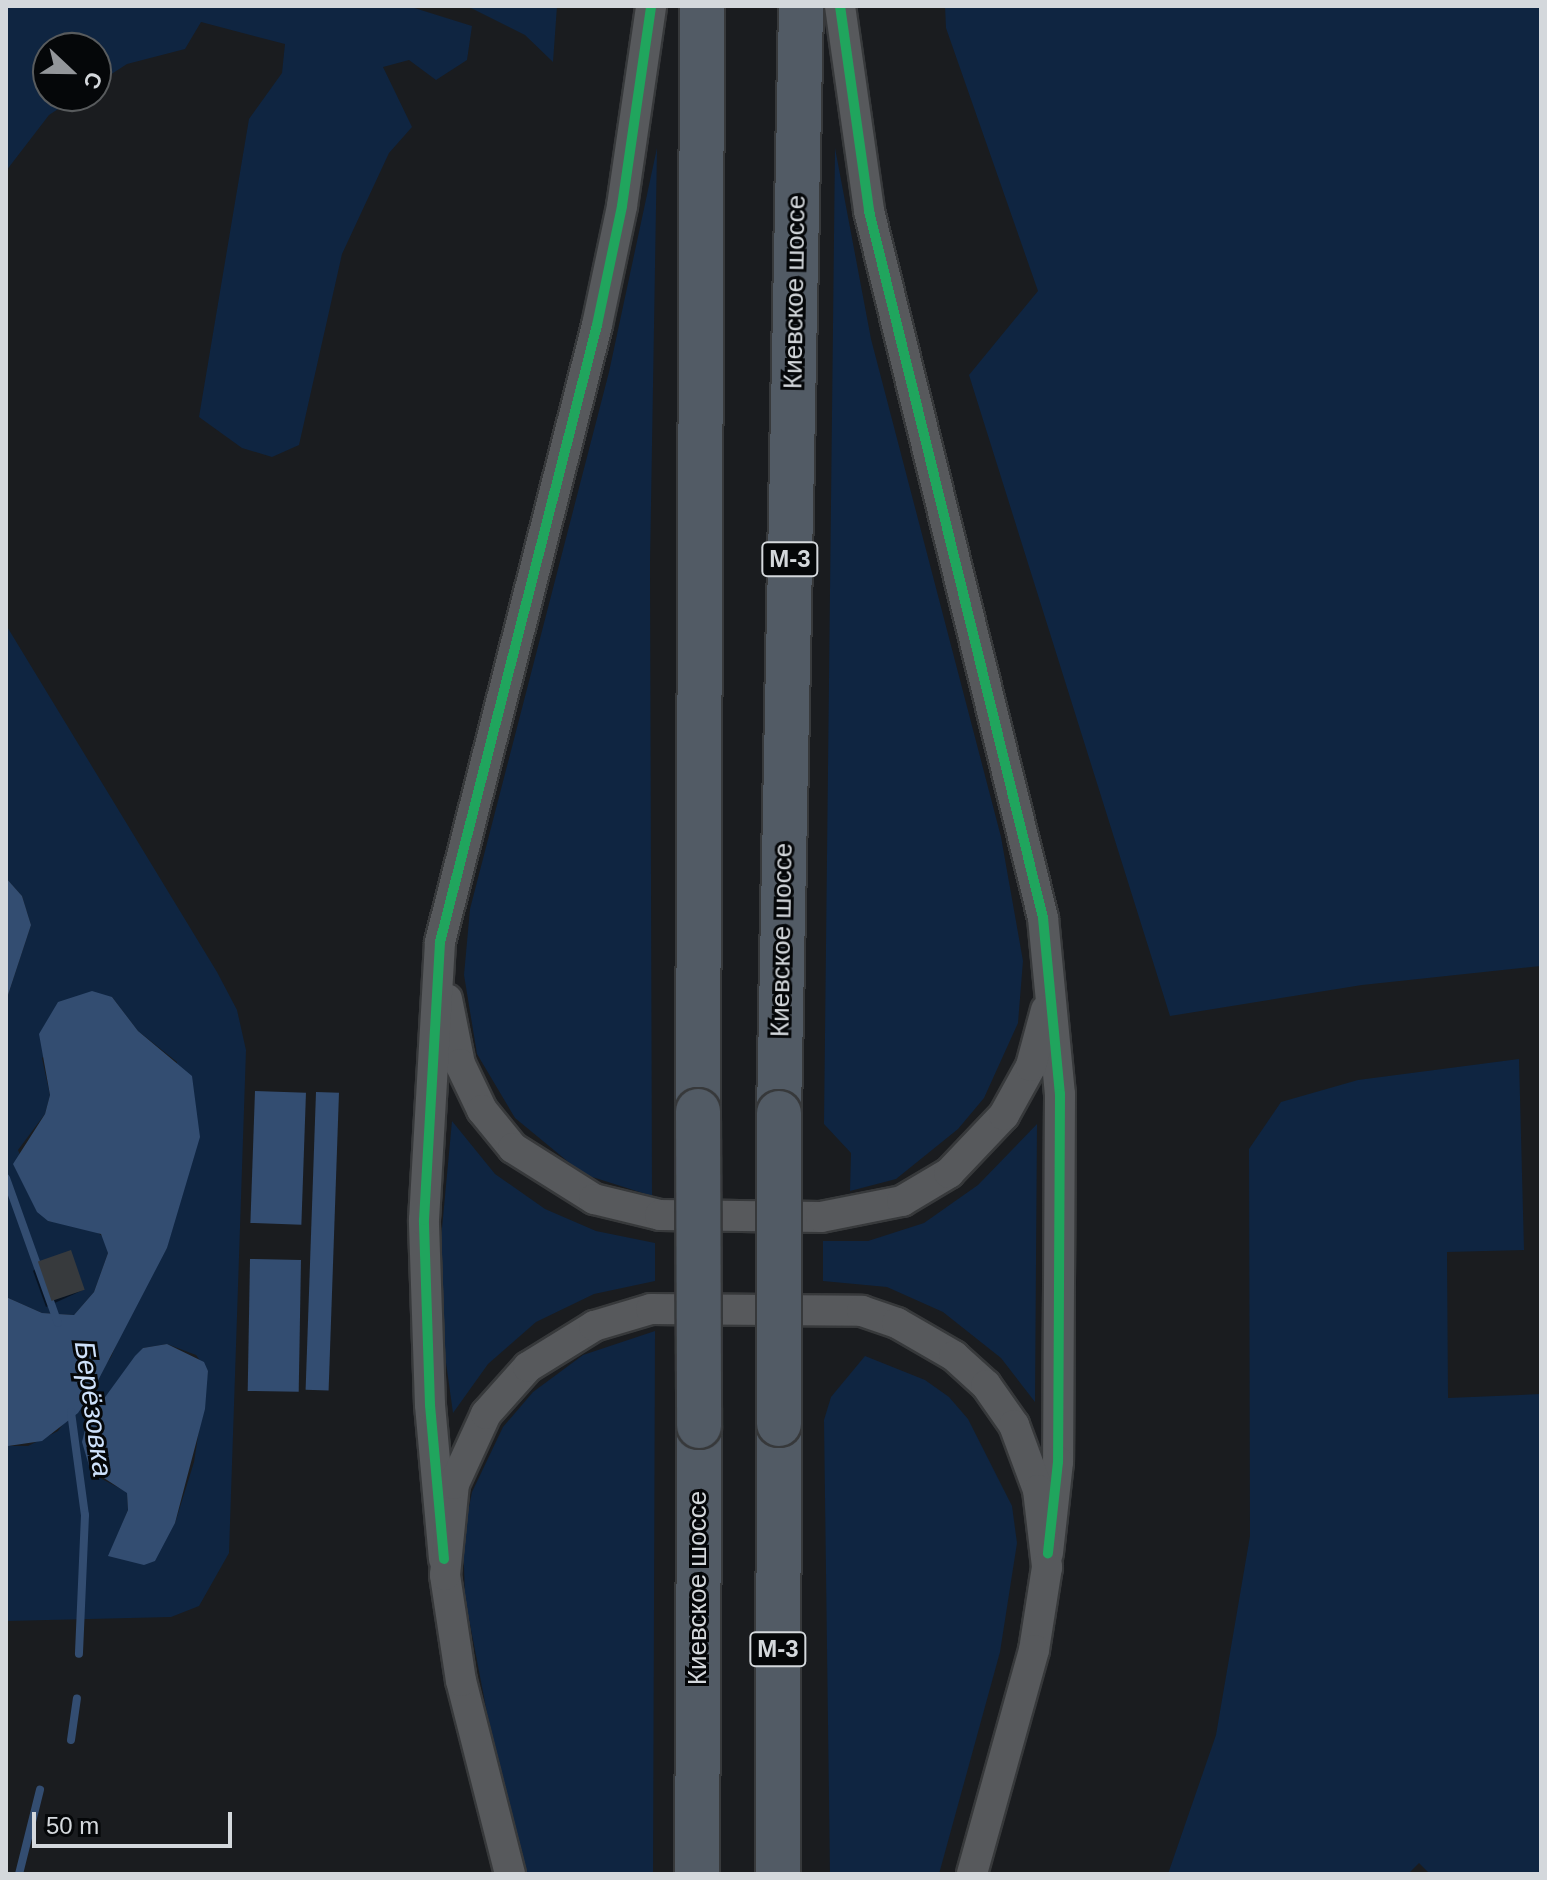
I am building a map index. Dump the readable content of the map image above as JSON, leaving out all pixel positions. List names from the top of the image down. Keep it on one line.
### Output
{"streets":{"highway":["Киевское шоссе","М-3"]},"water":["Берёзовка"],"scale_bar":"50 m","north":"right"}
